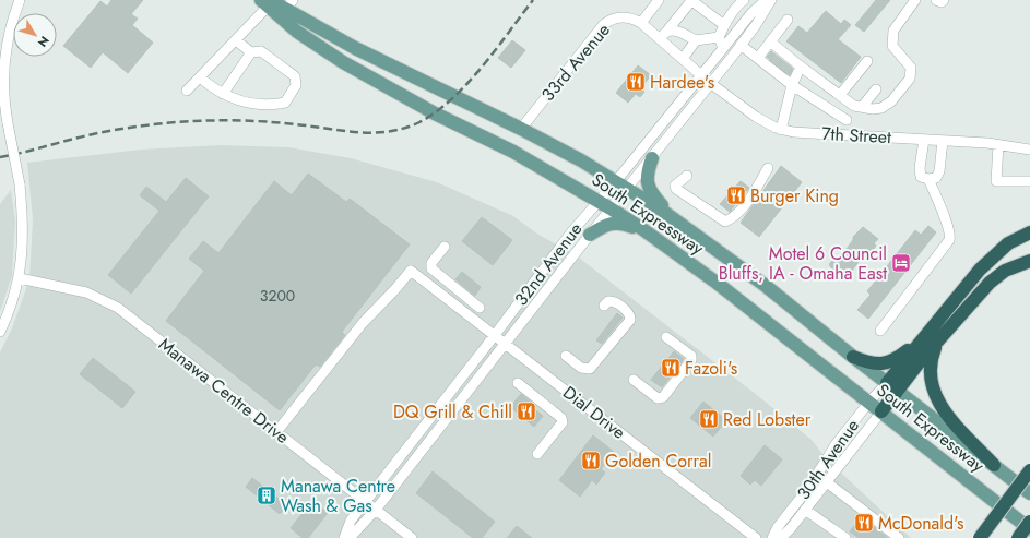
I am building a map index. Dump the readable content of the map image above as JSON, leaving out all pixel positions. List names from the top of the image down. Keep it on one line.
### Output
{"streets":{"main road":["South Expressway"],"street":["33rd Avenue","7th Street","32nd Avenue","Manawa Centre Drive","Dial Drive","30th Avenue"]},"crossings":[["33rd Avenue","South Expressway"],["7th Street","32nd Avenue"],["South Expressway","32nd Avenue"],["South Expressway","30th Avenue"],["32nd Avenue","Manawa Centre Drive"],["32nd Avenue","Dial Drive"],["Manawa Centre Drive","Dial Drive"]],"places":{"restaurant":["Hardee's","Burger King","Fazoli's","DQ Grill & Chill","Red Lobster","Golden Corral","McDonald's"],"hotel":["Motel 6 Council Bluffs, IA - Omaha East"],"building":["Manawa Centre Wash & Gas"]},"house_numbers":["3200"],"north":"bottom right"}
